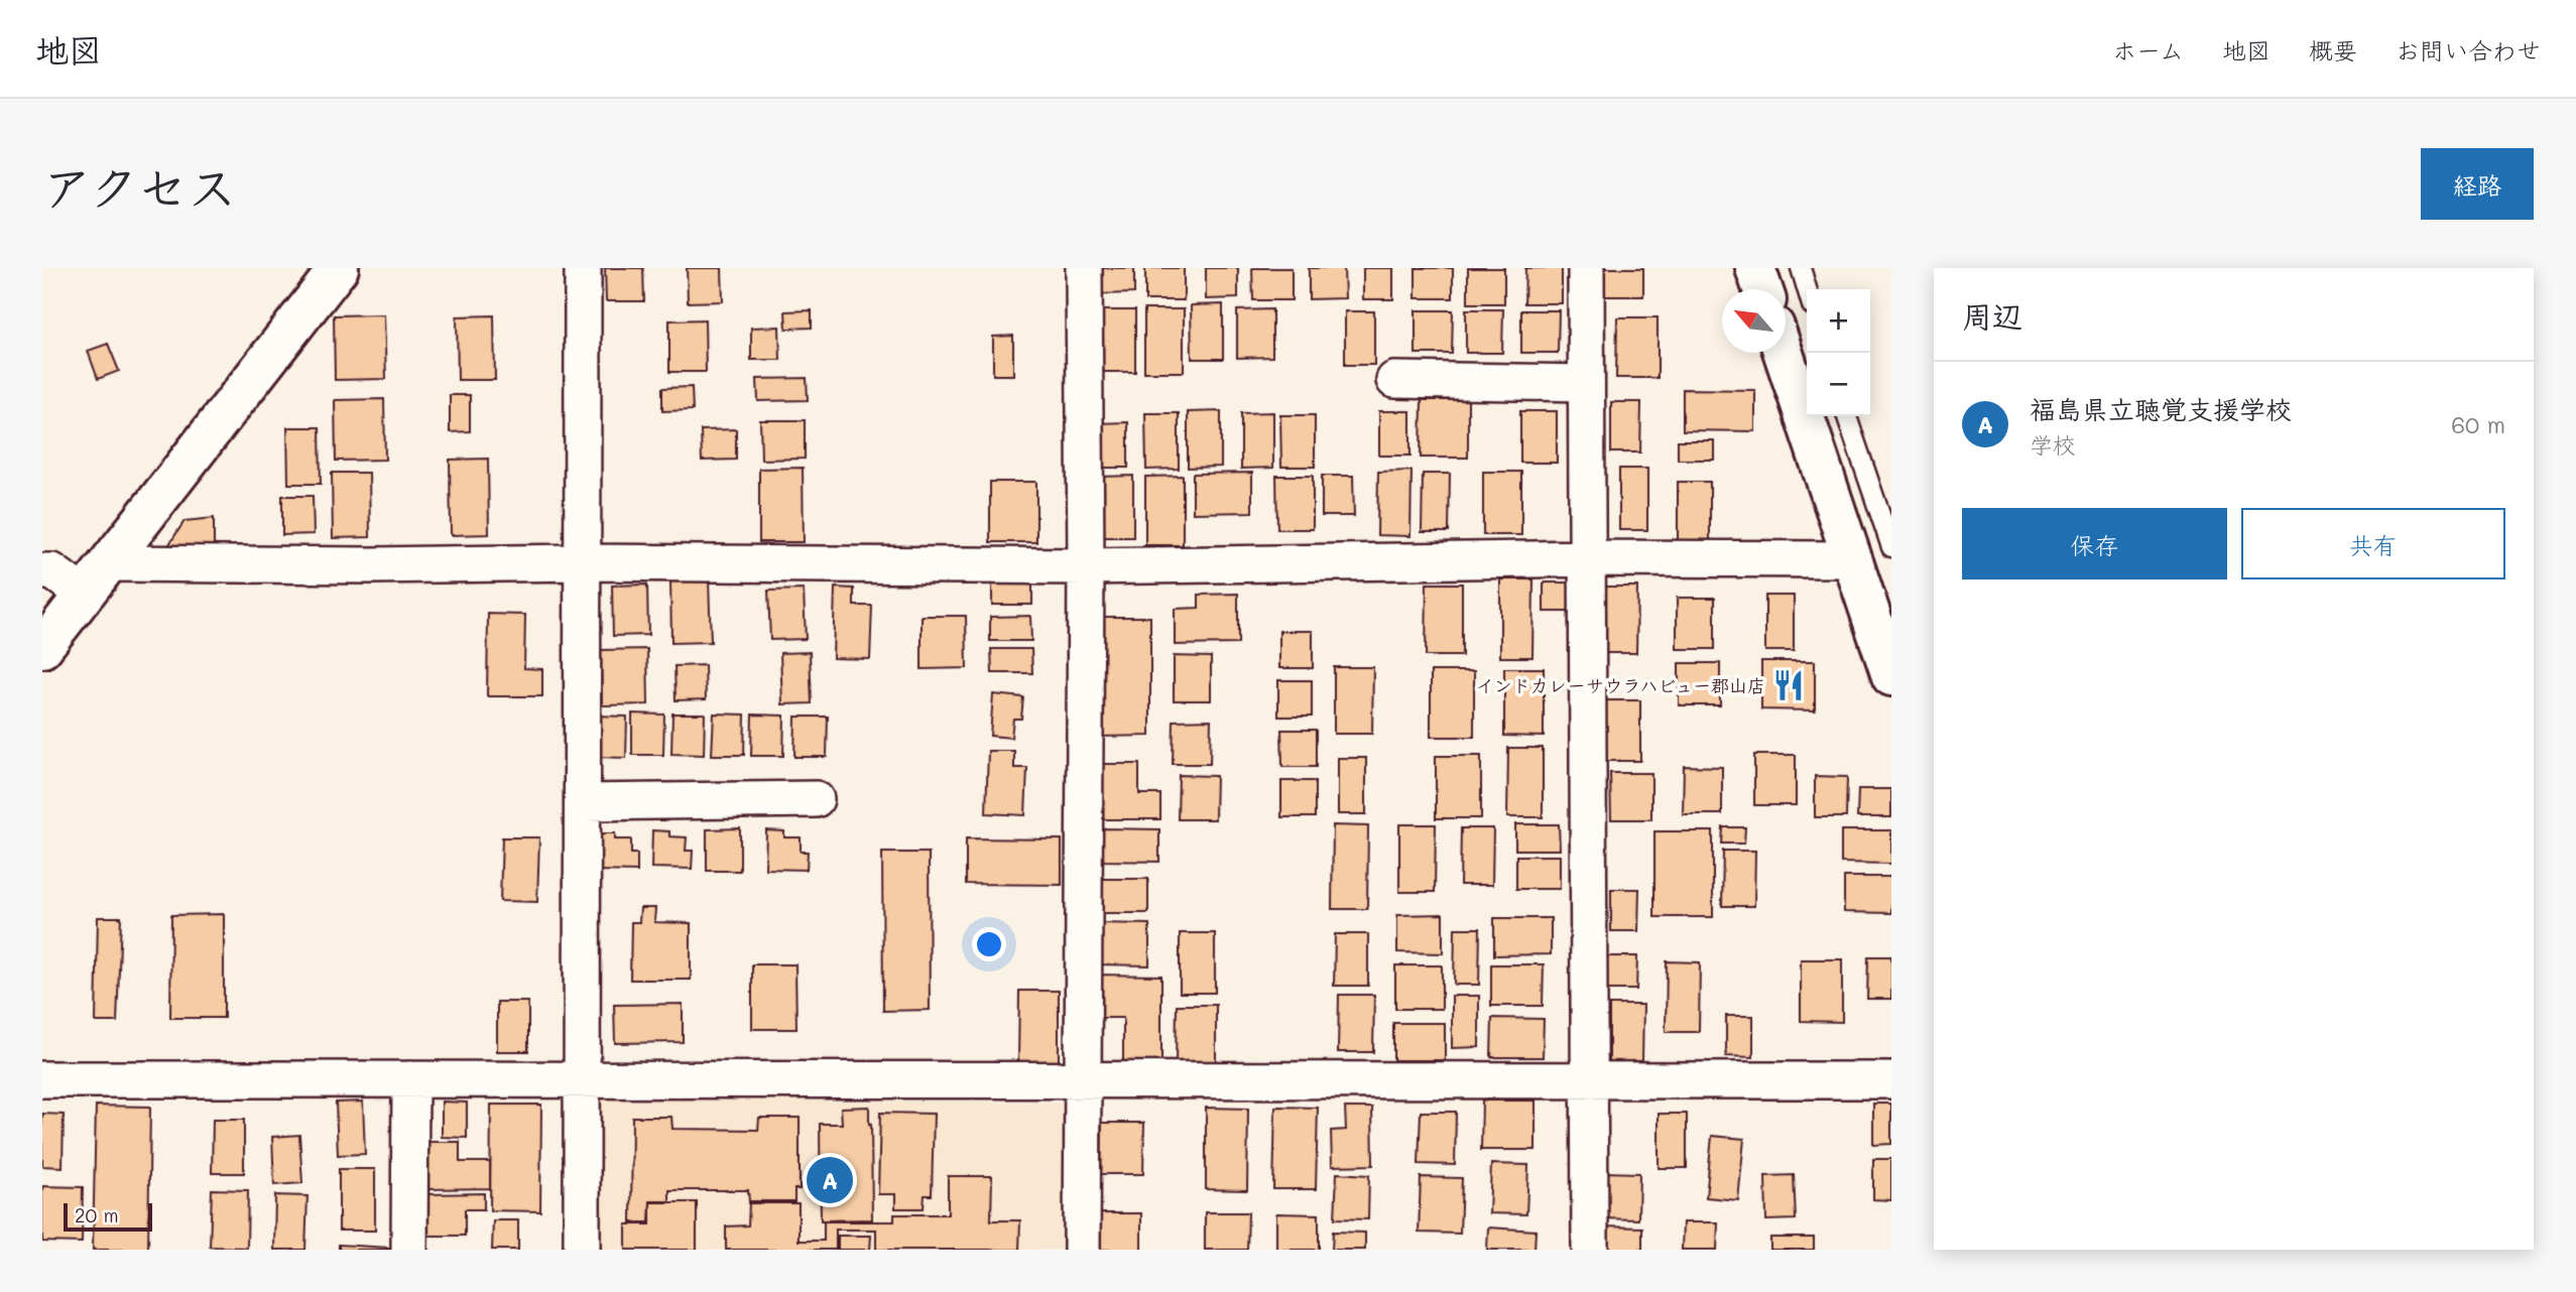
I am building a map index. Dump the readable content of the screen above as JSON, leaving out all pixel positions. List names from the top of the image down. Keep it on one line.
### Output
{"places":{"restaurant":["インドカレーサウラハビュー郡山店"]},"scale_bar":"20 m","north":"top left","page":{"header":"地図","nav":["ホーム","地図","概要","お問い合わせ"],"title":"アクセス","buttons":["経路",["保存","共有"]],"heading":"周辺","map_buttons":["+","−"],"list":[{"mark":"A","name":"福島県立聴覚支援学校","note":"学校","value":"60 m"}],"pins":"A","scale":"20 m"}}
